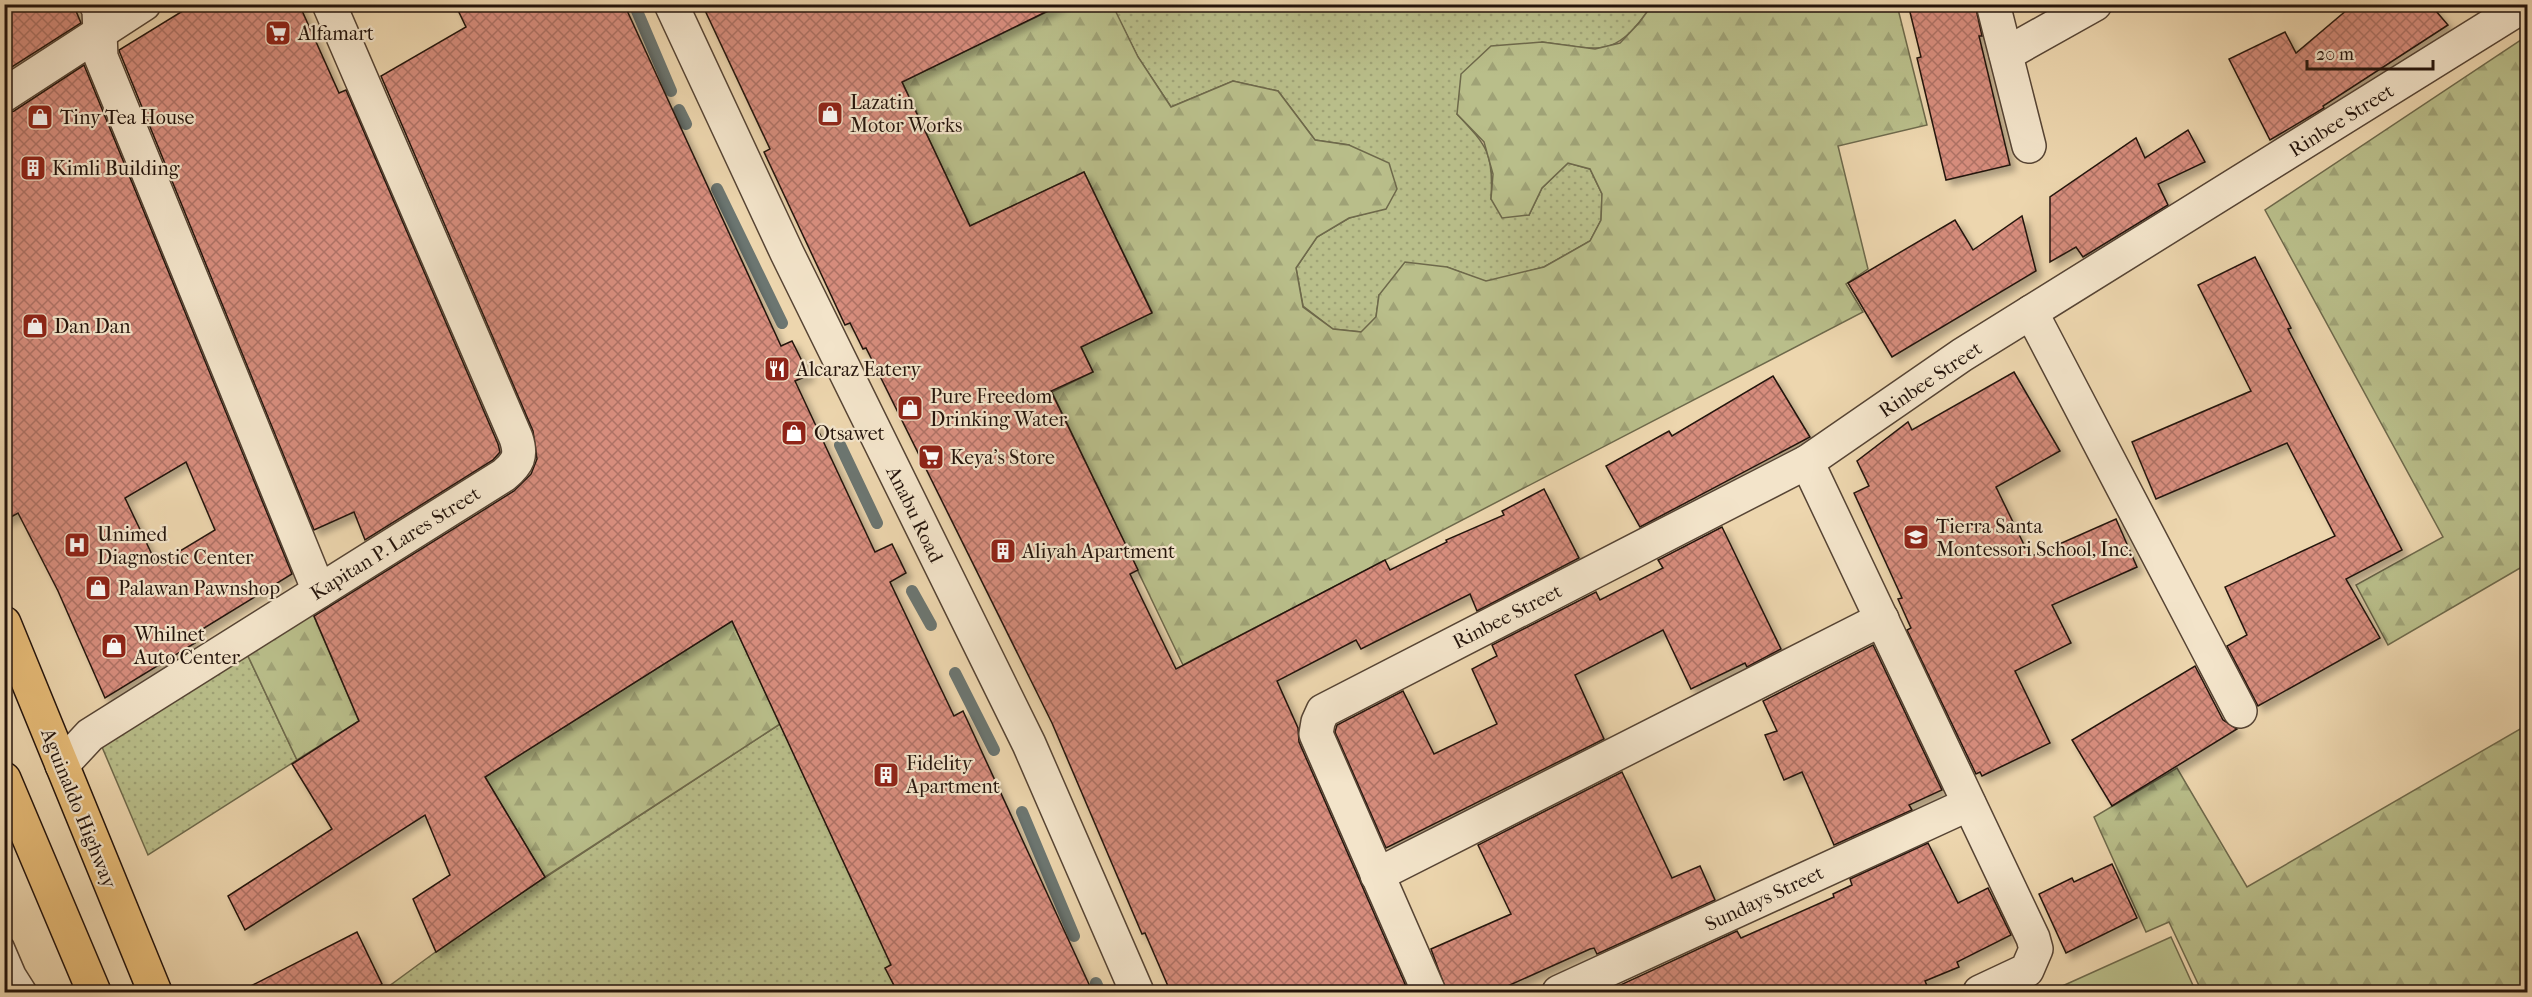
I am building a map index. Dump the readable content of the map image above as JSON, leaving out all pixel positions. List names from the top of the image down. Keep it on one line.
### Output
{"streets":{"highway":["Aguinaldo Highway"],"street":["Rinbee Street","Anabu Road","Kapitan P. Lares Street","Sundays Street"]},"crossings":[["Kapitan P. Lares Street","Aguinaldo Highway"]],"places":{"supermarket":["Alfamart","Keya's Store"],"shop":["Lazatin Motor Works","Tiny Tea House","Dan Dan","Pure Freedom Drinking Water","Otsawet","Palawan Pawnshop","Whilnet Auto Center"],"building":["Kimli Building","Aliyah Apartment","Fidelity Apartment"],"restaurant":["Alcaraz Eatery"],"school or university":["Tierra Santa Montessori School, Inc."],"hospital":["Unimed Diagnostic Center"]},"scale_bar":"20 m"}
